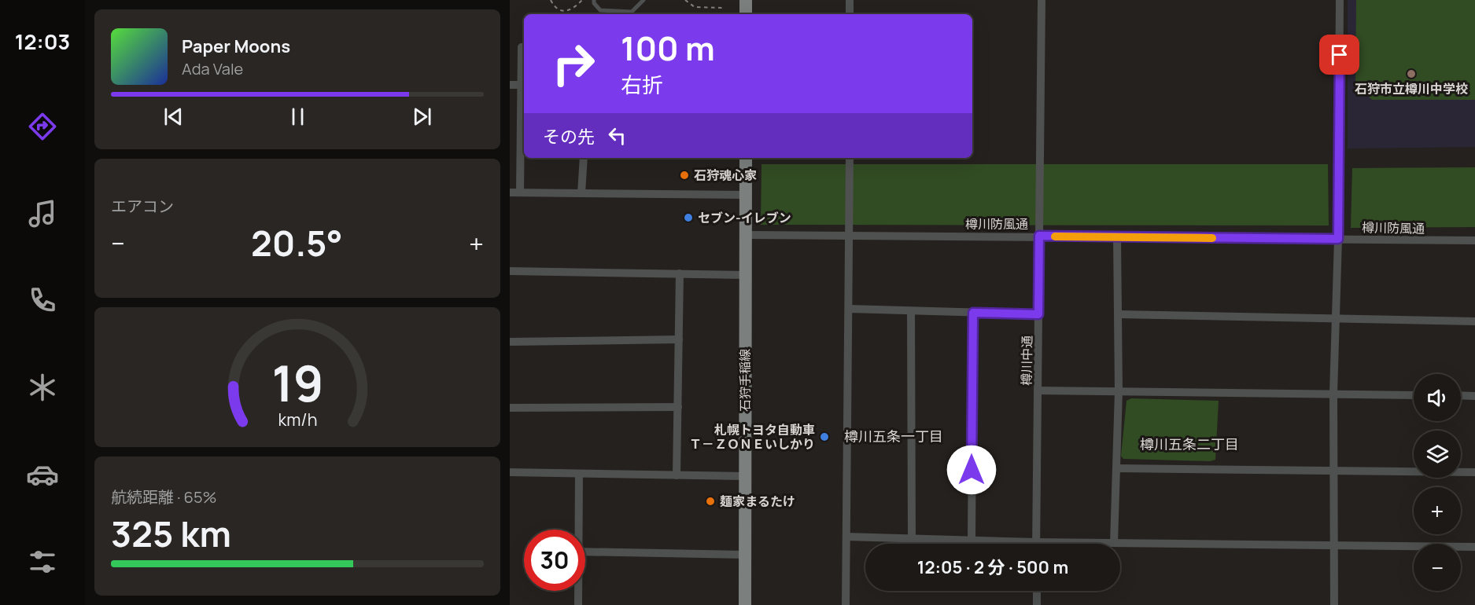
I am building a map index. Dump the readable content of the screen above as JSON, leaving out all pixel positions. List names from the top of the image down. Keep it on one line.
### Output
{"streets":{"main road":["石狩手稲線"],"street":["樽川防風通","樽川中通"]},"crossings":[["樽川防風通","樽川中通"],["樽川防風通","石狩手稲線"]],"districts":["樽川五条一丁目","樽川五条二丁目"],"places":["石狩市立樽川中学校","石狩魂心家","セブン-イレブン","札幌トヨタ自動車 Ｔ－ＺＯＮＥいしかり","麺家まるたけ"],"page":{"tabs":"12:03","turn":["100 m","右折"],"song":["Paper Moons","Ada Vale"],"then":"その先","tile":["エアコン",["航続距離 · 65%","325 km"]],"heat":["−","20.5°","+"],"map_buttons":["+","−"],"limit":"30","trip":"12:05 · 2 分 · 500 m","gauge":["19","km/h"]}}
